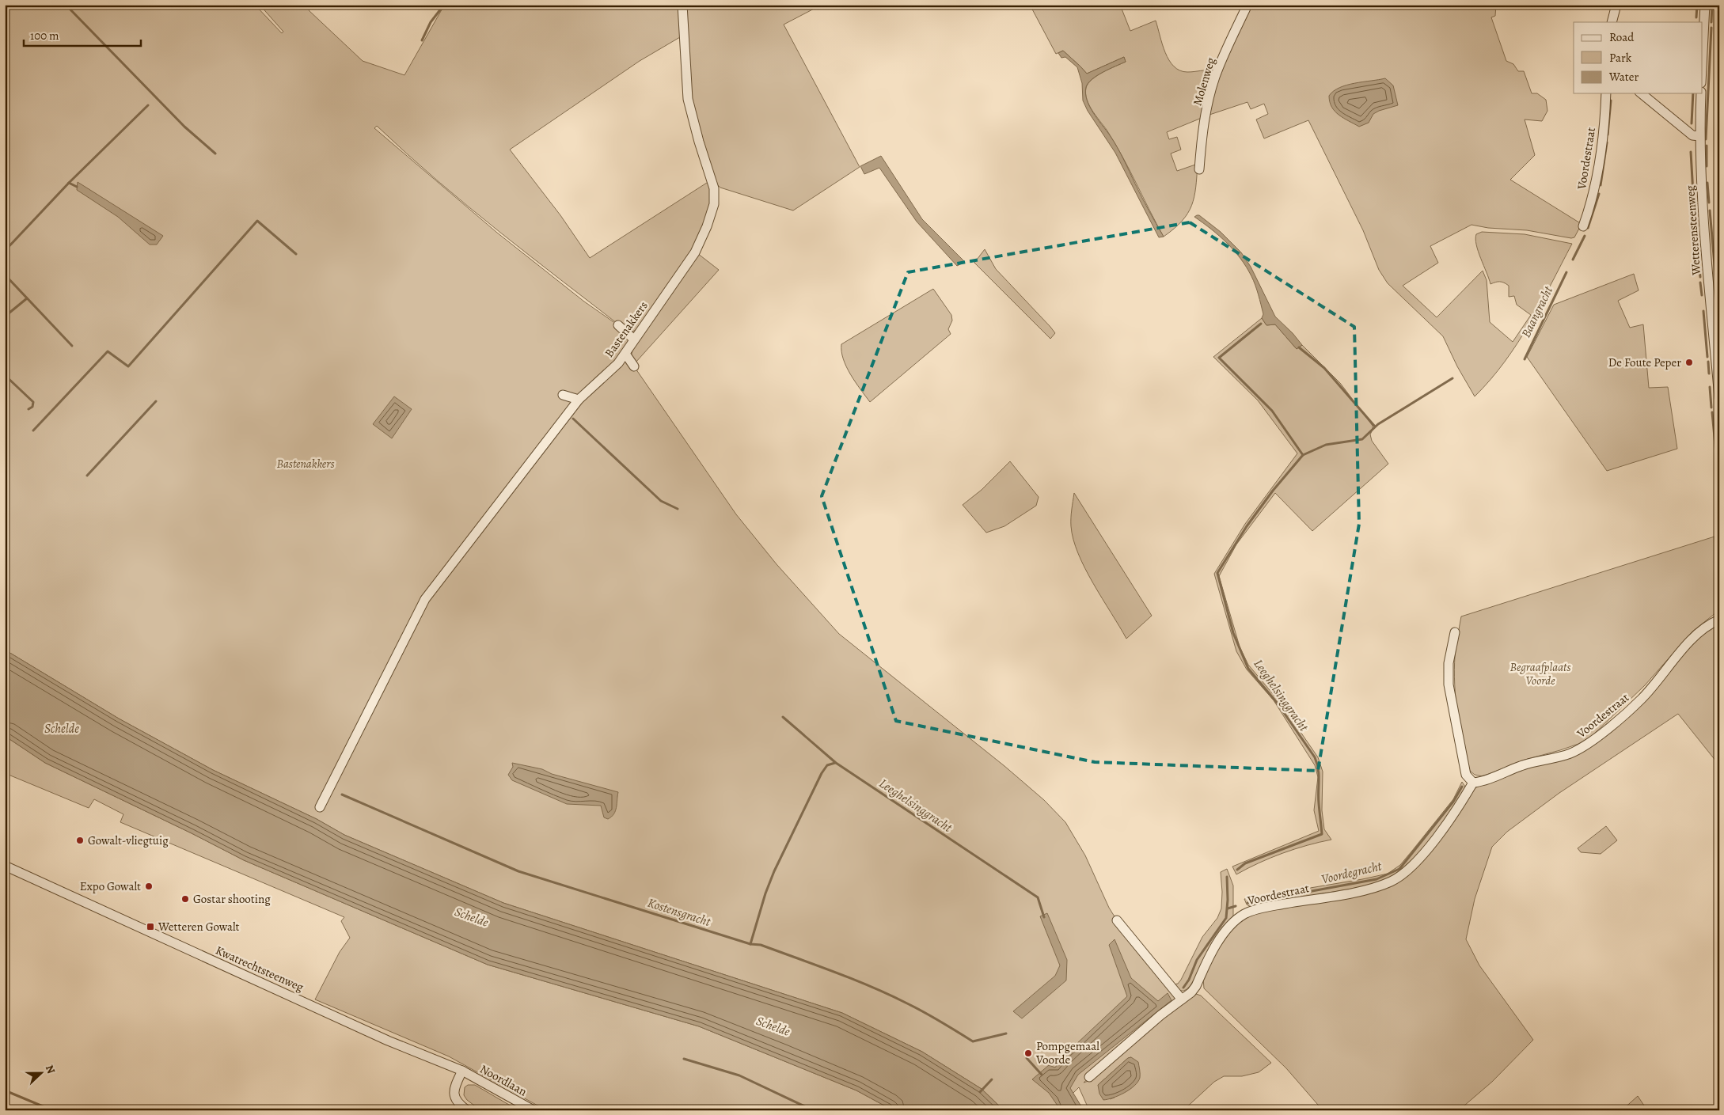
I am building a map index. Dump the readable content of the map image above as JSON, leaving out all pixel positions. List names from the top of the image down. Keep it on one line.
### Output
{"streets":{"street":["Molenweg","Voordestraat","Wetterensteenweg","Bastenakkers","Kwatrechtsteenweg","Noordlaan"]},"crossings":[["Kwatrechtsteenweg","Noordlaan"]],"water":["Baangracht","Leeghelsinggracht","Schelde","Voordegracht","Kostensgracht"],"parks":["Bastenakkers","Begraafplaats Voorde"],"places":{"other":["De Foute Peper","Gowalt-vliegtuig","Expo Gowalt","Gostar shooting","Pompgemaal Voorde"],"transit":["Wetteren Gowalt"]},"legend":["Road","Park","Water"],"scale_bar":"100 m","north":"right"}
